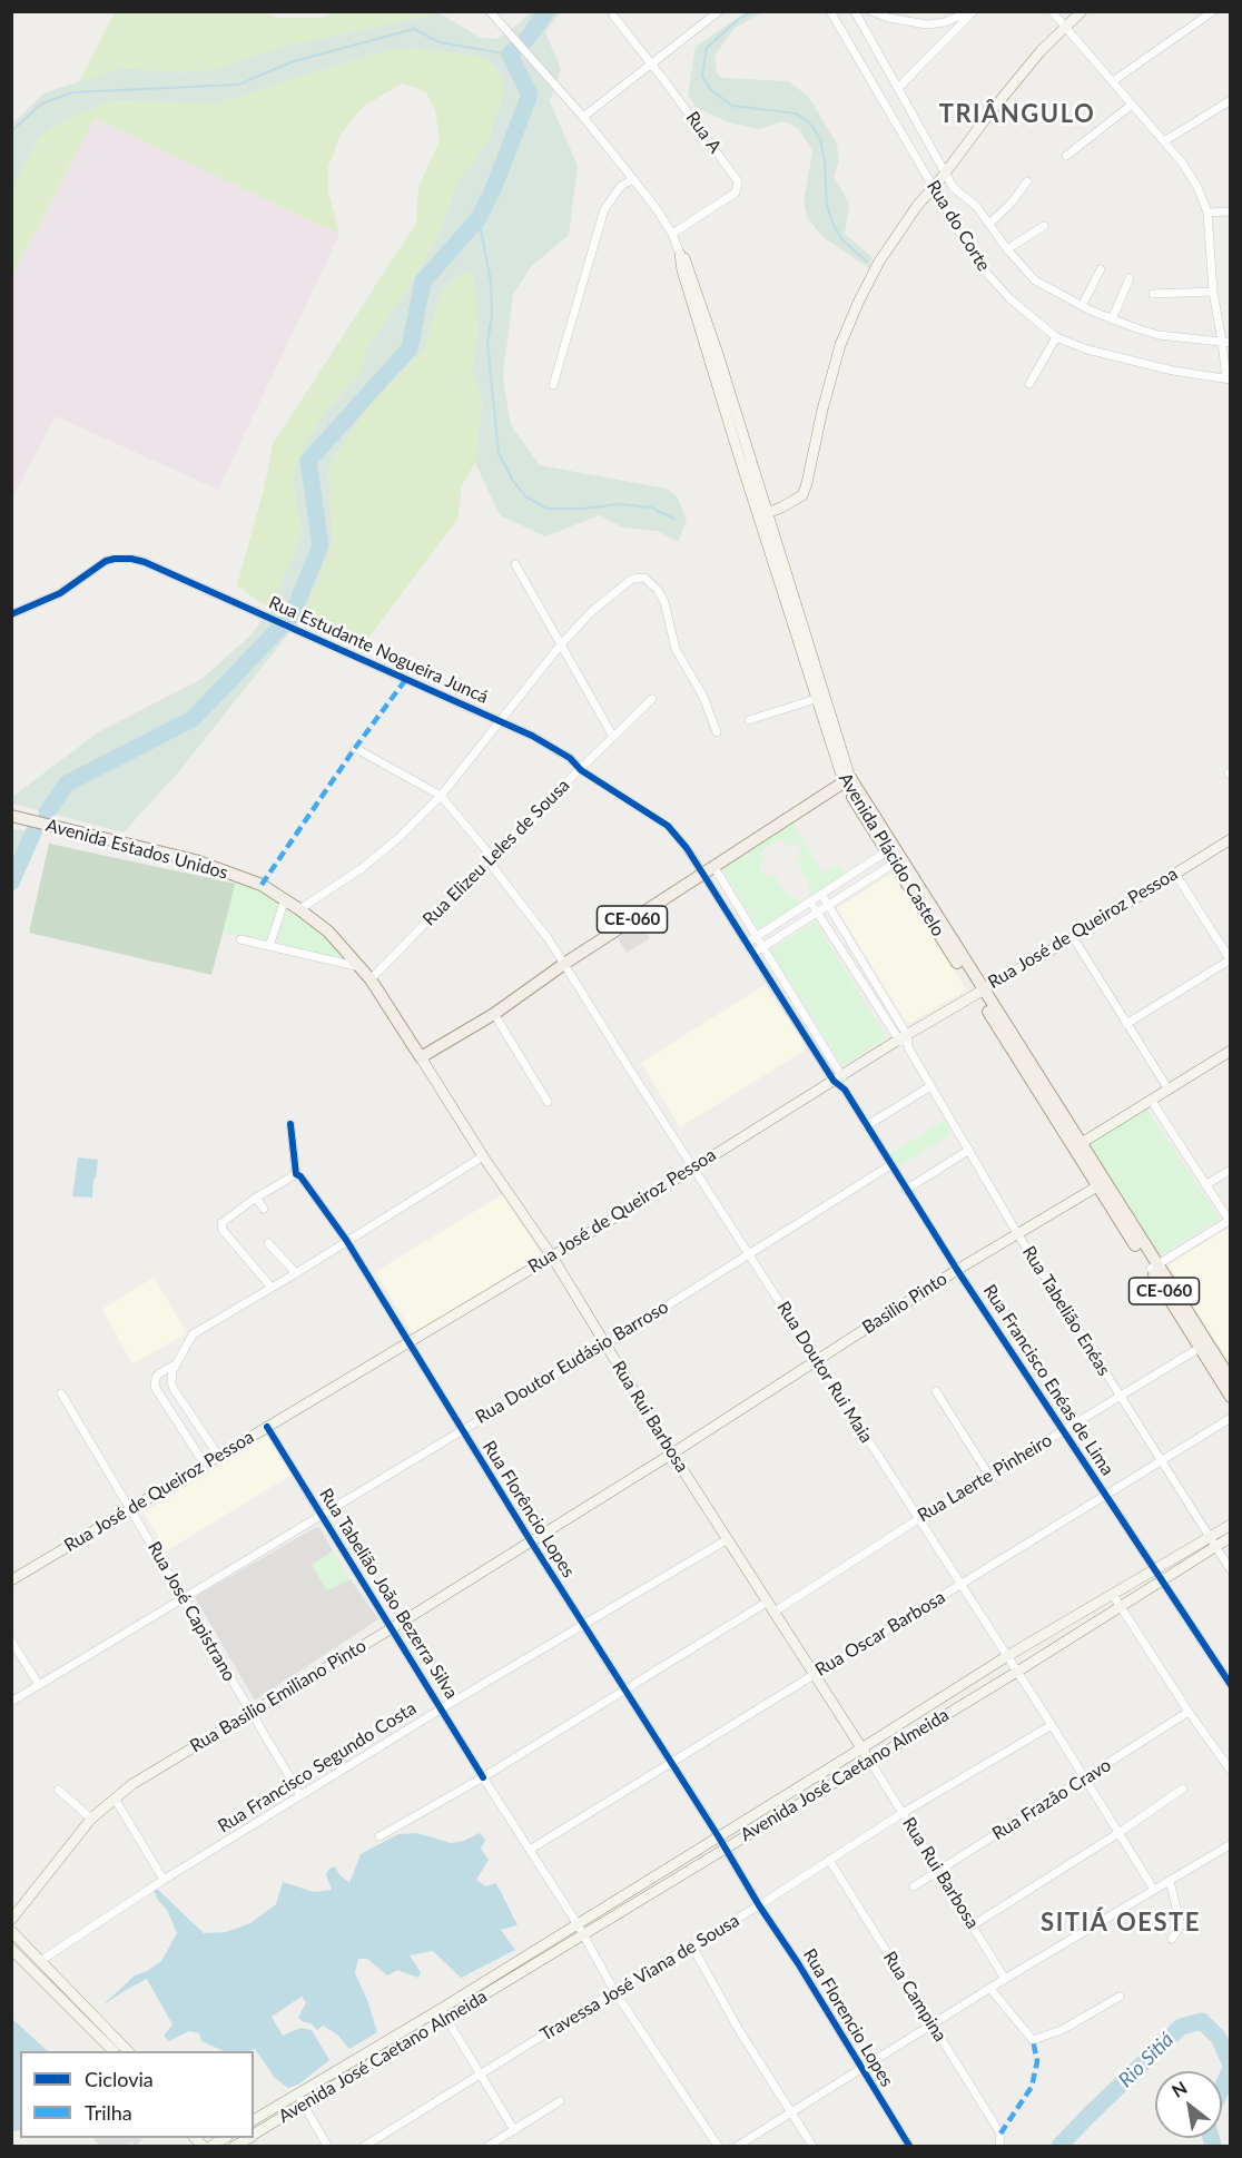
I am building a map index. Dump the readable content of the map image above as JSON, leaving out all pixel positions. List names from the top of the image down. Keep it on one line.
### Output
{"streets":{"main road":["Avenida Estados Unidos","Avenida Plácido Castelo","CE-060","Rua José de Queiroz Pessoa","Basilio Pinto","Rua Rui Barbosa","Rua Basilio Emiliano Pinto","Avenida José Caetano Almeida"],"street":["Rua A","Rua do Corte","Rua Estudante Nogueira Juncá","Rua Elizeu Leles de Sousa","Rua Tabelião Enéas","Rua Doutor Eudásio Barroso","Rua Doutor Rui Maia","Rua Francisco Enéas de Lima","Rua Laerte Pinheiro","Rua Florêncio Lopes","Rua Tabelião João Bezerra Silva","Rua José Capistrano","Rua Oscar Barbosa","Rua Francisco Segundo Costa","Rua Frazão Cravo","Travessa José Viana de Sousa","Rua Campina","Rua Florencio Lopes"]},"crossings":[["Rua A","Avenida Plácido Castelo"],["Rua Estudante Nogueira Juncá","Rua Elizeu Leles de Sousa"],["Rua Estudante Nogueira Juncá","CE-060"],["Rua Estudante Nogueira Juncá","Rua José de Queiroz Pessoa"],["Rua Estudante Nogueira Juncá","Rua Francisco Enéas de Lima"],["Avenida Estados Unidos","Rua Rui Barbosa"],["Rua Elizeu Leles de Sousa","Rua Doutor Rui Maia"],["Rua Elizeu Leles de Sousa","Rua Rui Barbosa"],["Avenida Plácido Castelo","CE-060"],["Avenida Plácido Castelo","Rua José de Queiroz Pessoa"],["Avenida Plácido Castelo","Basilio Pinto"],["Avenida Plácido Castelo","Rua Laerte Pinheiro"],["CE-060","Rua Doutor Rui Maia"],["CE-060","Rua Rui Barbosa"],["Rua José de Queiroz Pessoa","Rua Tabelião Enéas"],["Rua José de Queiroz Pessoa","Rua Doutor Rui Maia"],["Rua José de Queiroz Pessoa","Rua Francisco Enéas de Lima"],["Rua José de Queiroz Pessoa","Rua Rui Barbosa"],["Rua José de Queiroz Pessoa","Rua Florêncio Lopes"],["Rua José de Queiroz Pessoa","Rua Tabelião João Bezerra Silva"],["Rua José de Queiroz Pessoa","Rua José Capistrano"],["Basilio Pinto","Rua Tabelião Enéas"],["Basilio Pinto","Rua Doutor Rui Maia"],["Basilio Pinto","Rua Francisco Enéas de Lima"],["Basilio Pinto","Rua Basilio Emiliano Pinto"],["Rua Tabelião Enéas","Rua Laerte Pinheiro"],["Rua Tabelião Enéas","Rua Oscar Barbosa"],["Rua Tabelião Enéas","Avenida José Caetano Almeida"],["Rua Doutor Eudásio Barroso","Rua Doutor Rui Maia"],["Rua Doutor Eudásio Barroso","Rua Francisco Enéas de Lima"],["Rua Doutor Eudásio Barroso","Rua Rui Barbosa"],["Rua Doutor Eudásio Barroso","Rua Florêncio Lopes"],["Rua Doutor Eudásio Barroso","Rua Tabelião João Bezerra Silva"],["Rua Doutor Eudásio Barroso","Rua José Capistrano"],["Rua Doutor Rui Maia","Rua Laerte Pinheiro"],["Rua Doutor Rui Maia","Rua Oscar Barbosa"],["Rua Doutor Rui Maia","Rua Basilio Emiliano Pinto"],["Rua Doutor Rui Maia","Avenida José Caetano Almeida"],["Rua Doutor Rui Maia","Rua Frazão Cravo"],["Rua Doutor Rui Maia","Travessa José Viana de Sousa"],["Rua Francisco Enéas de Lima","Rua Laerte Pinheiro"],["Rua Francisco Enéas de Lima","Rua Oscar Barbosa"],["Rua Francisco Enéas de Lima","Avenida José Caetano Almeida"],["Rua Rui Barbosa","Rua Laerte Pinheiro"],["Rua Rui Barbosa","Rua Oscar Barbosa"],["Rua Rui Barbosa","Rua Basilio Emiliano Pinto"],["Rua Rui Barbosa","Rua Francisco Segundo Costa"],["Rua Rui Barbosa","Avenida José Caetano Almeida"],["Rua Rui Barbosa","Rua Frazão Cravo"],["Rua Rui Barbosa","Travessa José Viana de Sousa"],["Rua Laerte Pinheiro","Rua Florêncio Lopes"],["Rua Laerte Pinheiro","Rua Tabelião João Bezerra Silva"],["Rua Florêncio Lopes","Rua Oscar Barbosa"],["Rua Florêncio Lopes","Rua Basilio Emiliano Pinto"],["Rua Florêncio Lopes","Rua Francisco Segundo Costa"],["Rua Florêncio Lopes","Avenida José Caetano Almeida"],["Rua Florêncio Lopes","Travessa José Viana de Sousa"],["Rua Florêncio Lopes","Rua Florencio Lopes"],["Rua Tabelião João Bezerra Silva","Rua Oscar Barbosa"],["Rua Tabelião João Bezerra Silva","Rua Basilio Emiliano Pinto"],["Rua Tabelião João Bezerra Silva","Rua Francisco Segundo Costa"],["Rua Tabelião João Bezerra Silva","Avenida José Caetano Almeida"],["Rua Tabelião João Bezerra Silva","Travessa José Viana de Sousa"],["Rua José Capistrano","Rua Basilio Emiliano Pinto"],["Rua José Capistrano","Rua Francisco Segundo Costa"],["Travessa José Viana de Sousa","Rua Campina"],["Travessa José Viana de Sousa","Rua Florencio Lopes"]],"districts":["TRIÂNGULO","SITIÁ OESTE"],"water":["Rio Sitiá"],"legend":["Ciclovia","Trilha"],"north":"top left"}
